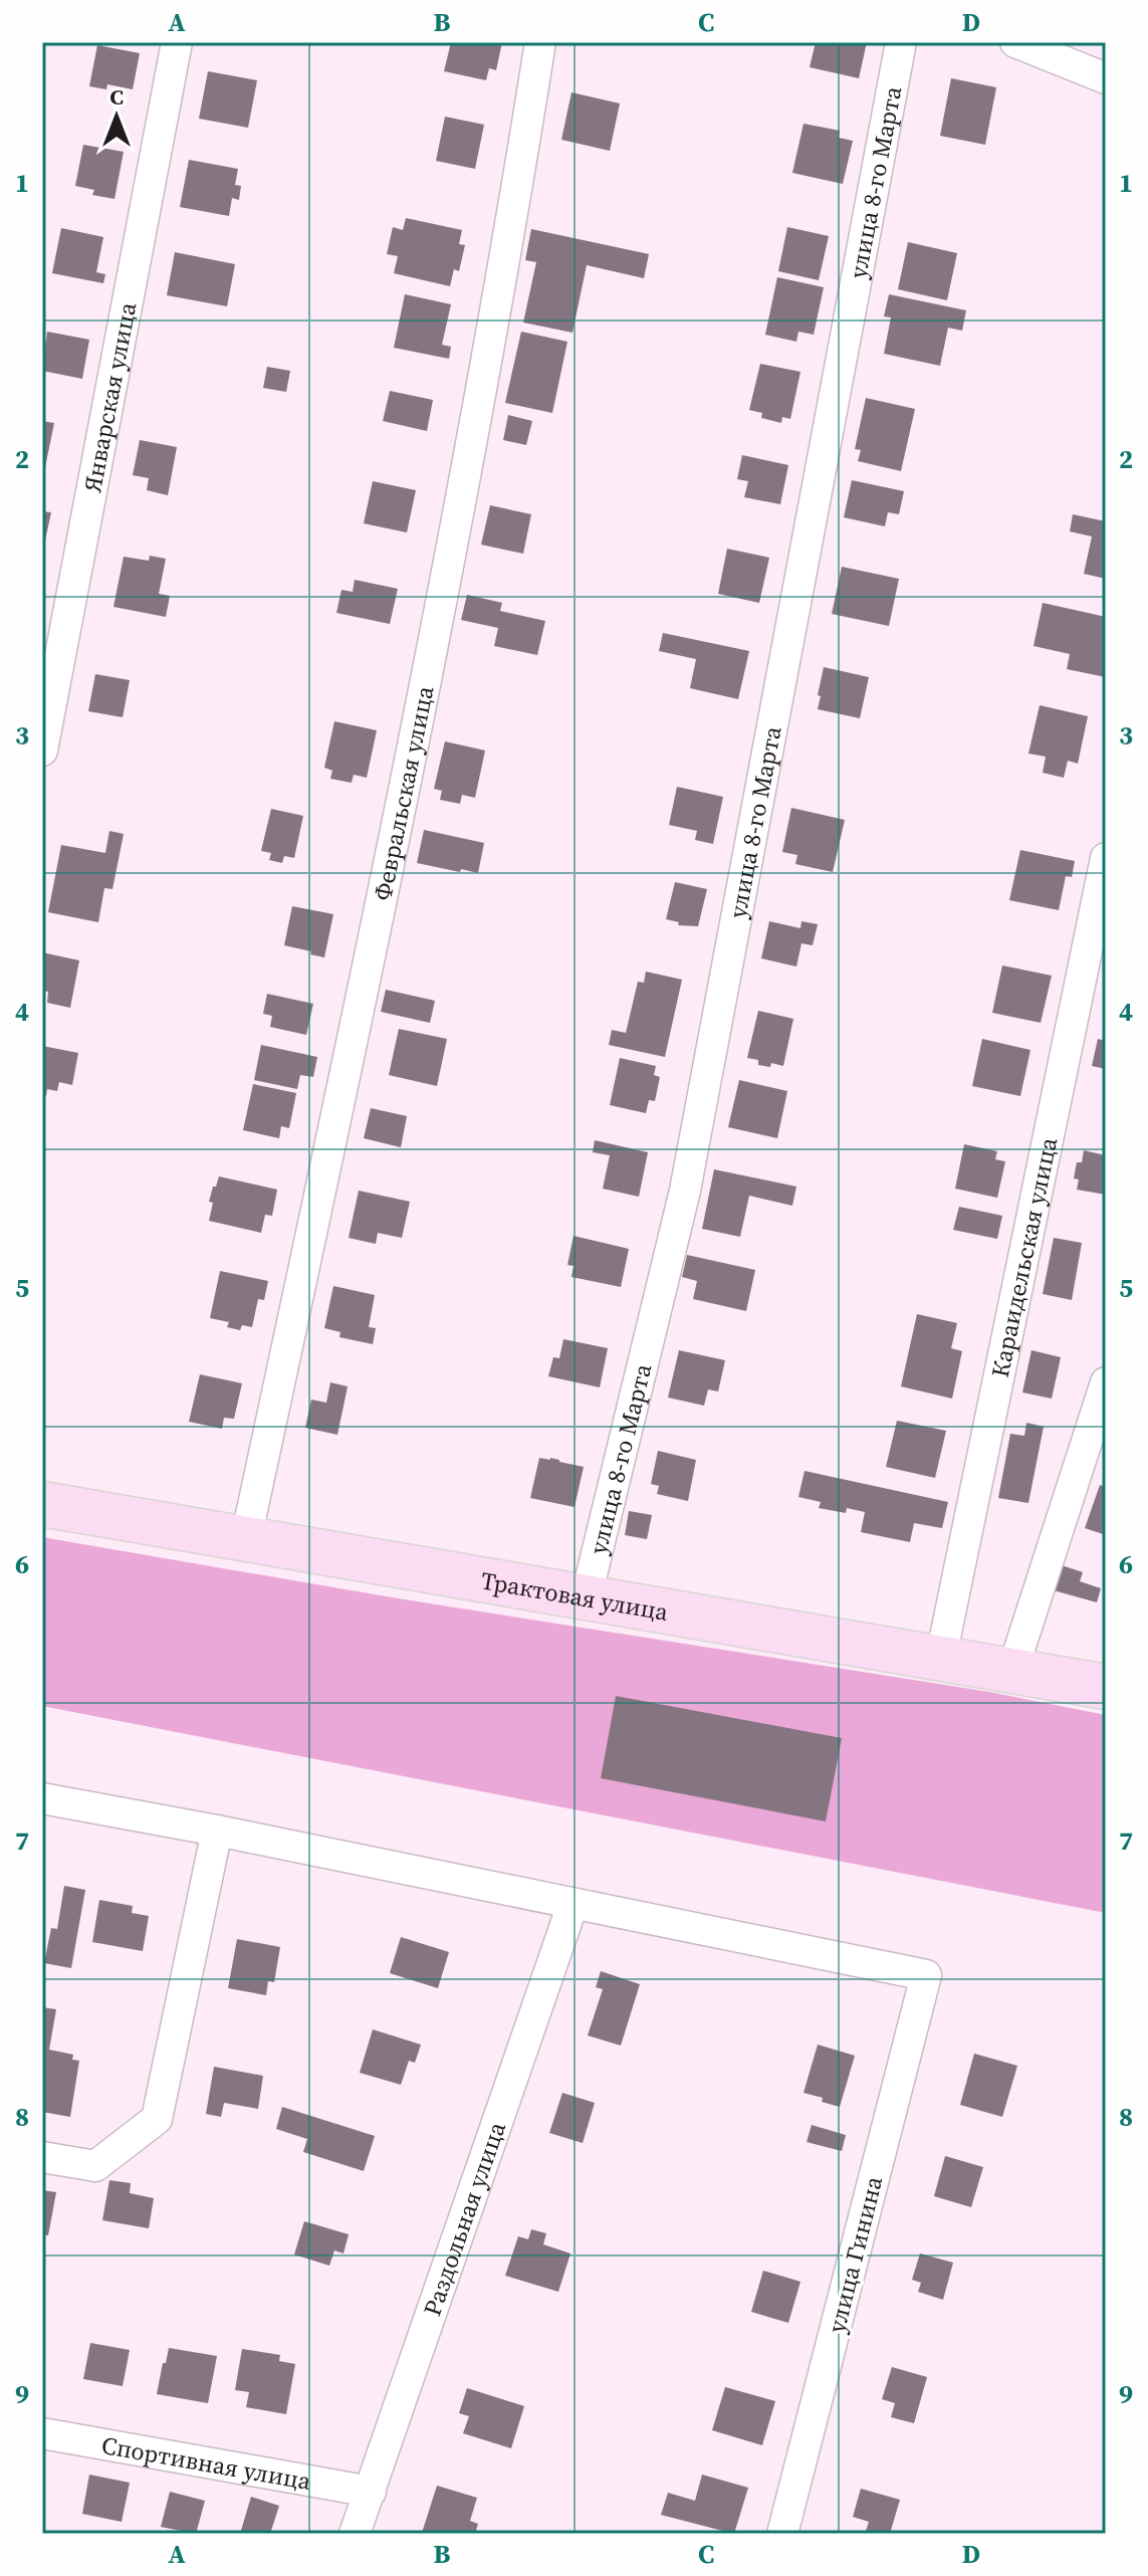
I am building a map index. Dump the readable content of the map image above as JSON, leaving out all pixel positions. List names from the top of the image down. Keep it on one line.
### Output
{"streets":{"main road":["Трактовая улица"],"street":["улица 8-го Марта","Январская улица","Февральская улица","Караидельская улица","Раздольная улица","улица Гинина","Спортивная улица"]},"crossings":[["улица 8-го Марта","Трактовая улица"],["Февральская улица","Трактовая улица"],["Караидельская улица","Трактовая улица"],["Раздольная улица","улица Гинина"],["Раздольная улица","Спортивная улица"]],"north":"top","grid":{"columns":["A","B","C","D"],"rows":["1","2","3","4","5","6","7","8","9"]}}
